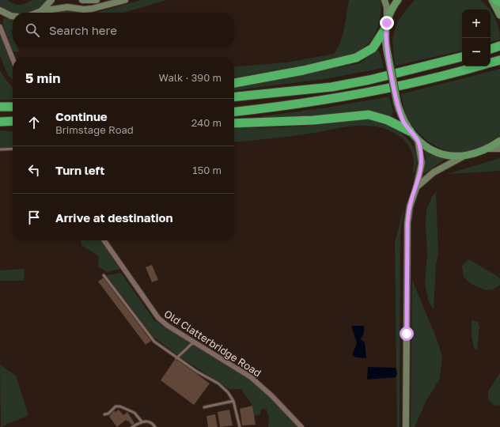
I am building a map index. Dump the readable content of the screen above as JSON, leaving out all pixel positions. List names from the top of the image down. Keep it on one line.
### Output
{"streets":{"street":["Old Clatterbridge Road"]},"page":{"map_buttons":["+","−"],"search":"Search here","heading":["5 min","Walk · 390 m"],"list":[["Continue","Brimstage Road","240 m"],["Turn left","150 m"],"Arrive at destination"]}}
